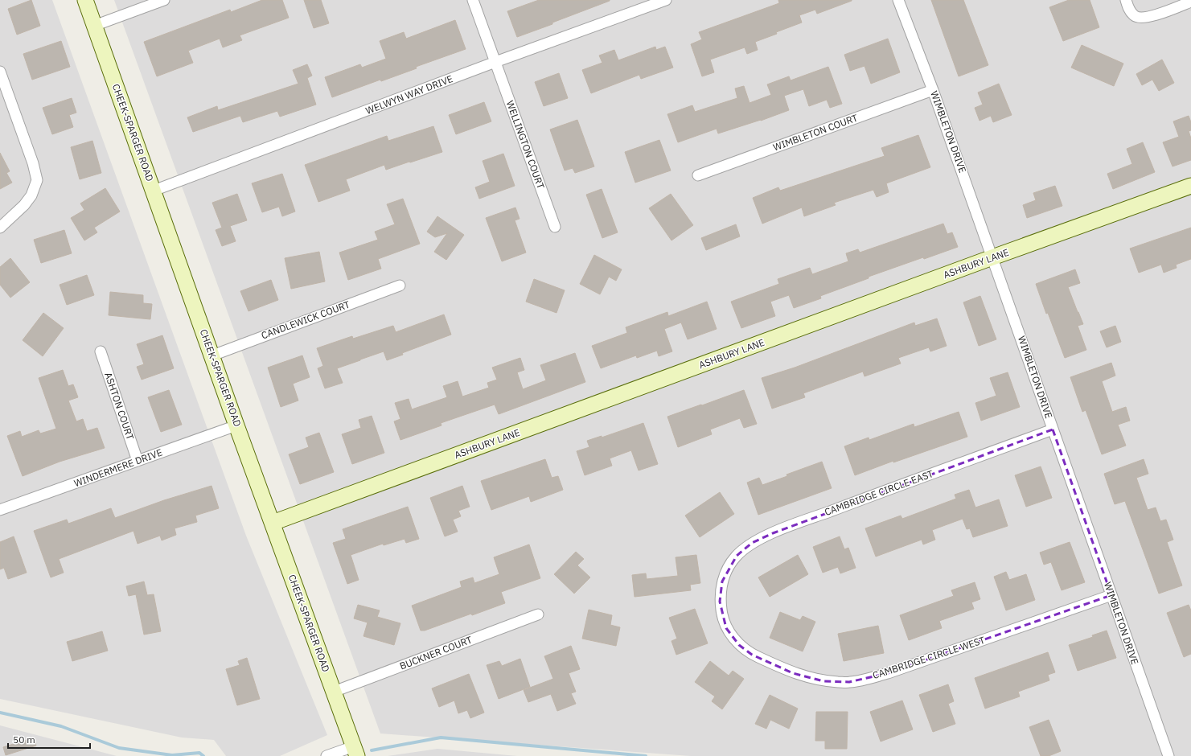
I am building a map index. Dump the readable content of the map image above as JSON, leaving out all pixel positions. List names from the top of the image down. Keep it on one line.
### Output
{"streets":{"street":["WELWYN WAY DRIVE","WIMBLETON DRIVE","CHEEK-SPARGER ROAD","WIMBLETON COURT","WELLINGTON COURT","ASHBURY LANE","CANDLEWICK COURT","ASHTON COURT","WINDERMERE DRIVE","CAMBRIDGE CIRCLE EAST","BUCKNER COURT","CAMBRIDGE CIRCLE WEST"]},"crossings":[["WELWYN WAY DRIVE","CHEEK-SPARGER ROAD"],["WELWYN WAY DRIVE","WELLINGTON COURT"],["WIMBLETON DRIVE","WIMBLETON COURT"],["WIMBLETON DRIVE","ASHBURY LANE"],["WIMBLETON DRIVE","CAMBRIDGE CIRCLE EAST"],["WIMBLETON DRIVE","CAMBRIDGE CIRCLE WEST"],["CHEEK-SPARGER ROAD","ASHBURY LANE"],["CHEEK-SPARGER ROAD","CANDLEWICK COURT"],["CHEEK-SPARGER ROAD","WINDERMERE DRIVE"],["CHEEK-SPARGER ROAD","BUCKNER COURT"],["ASHTON COURT","WINDERMERE DRIVE"],["CAMBRIDGE CIRCLE EAST","CAMBRIDGE CIRCLE WEST"]],"scale_bar":"50 m"}
